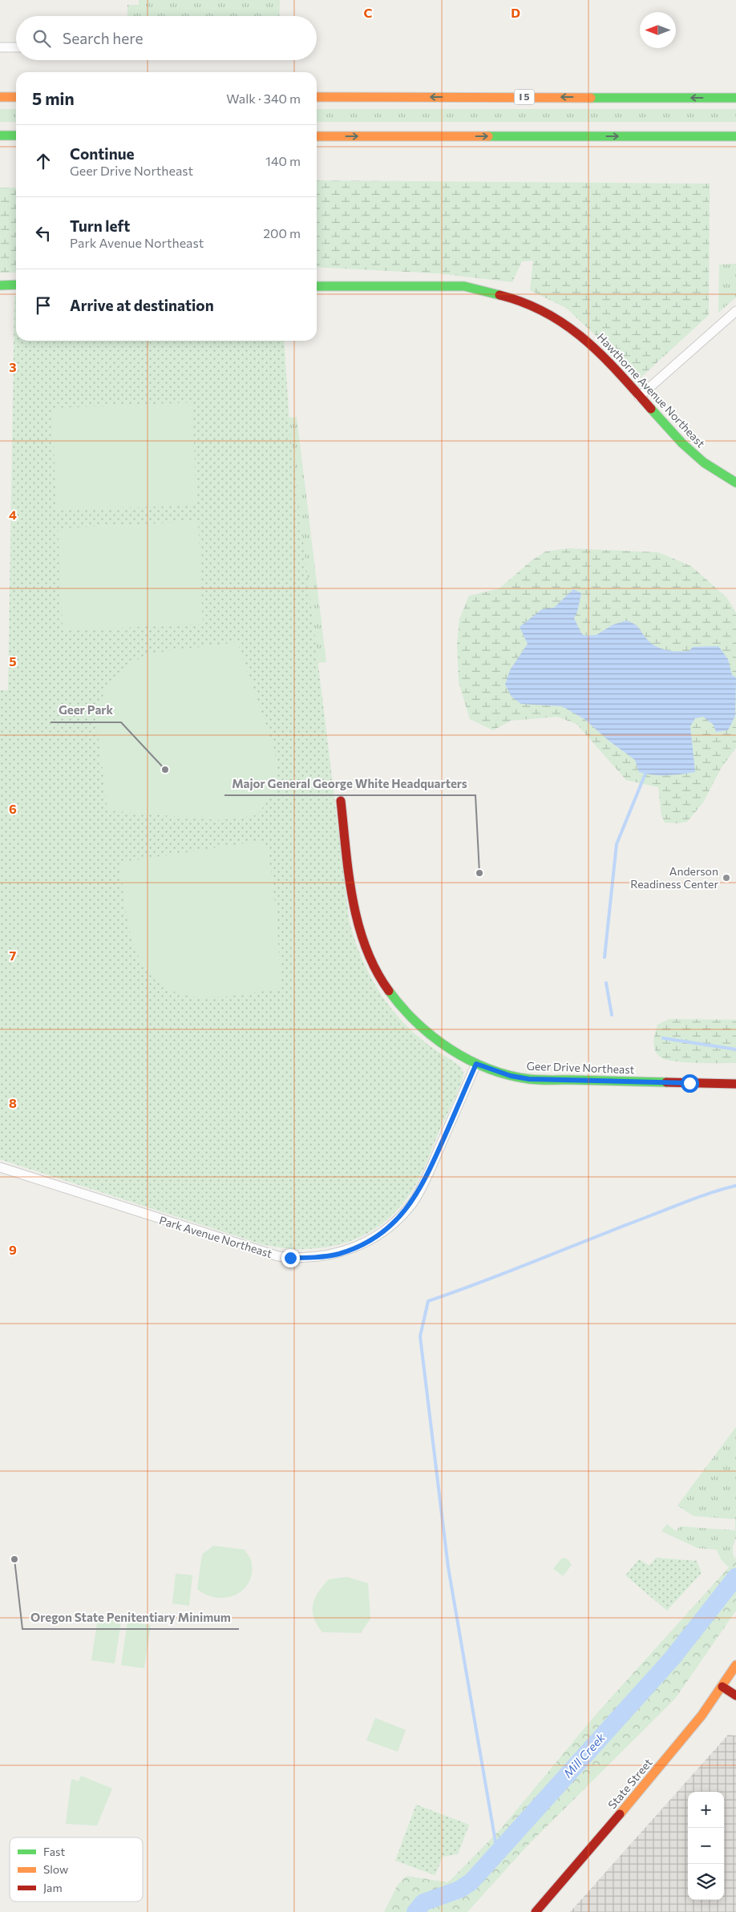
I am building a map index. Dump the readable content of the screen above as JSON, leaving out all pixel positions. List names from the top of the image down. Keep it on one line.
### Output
{"streets":{"main road":["I 5","Hawthorne Avenue Northeast","Geer Drive Northeast","State Street"],"street":["Park Avenue Northeast"]},"crossings":[["Geer Drive Northeast","Park Avenue Northeast"]],"water":["Mill Creek"],"places":["Geer Park","Major General George White Headquarters","Anderson Readiness Center","Oregon State Penitentiary Minimum"],"legend":["Fast","Slow","Jam"],"north":"left","page":{"search":"Search here","heading":["5 min","Walk · 340 m"],"list":[["Continue","Geer Drive Northeast","140 m"],["Turn left","Park Avenue Northeast","200 m"],"Arrive at destination"],"map_buttons":["+","−"]},"grid":{"columns":["C","D"],"rows":["3","4","5","6","7","8","9"]}}
